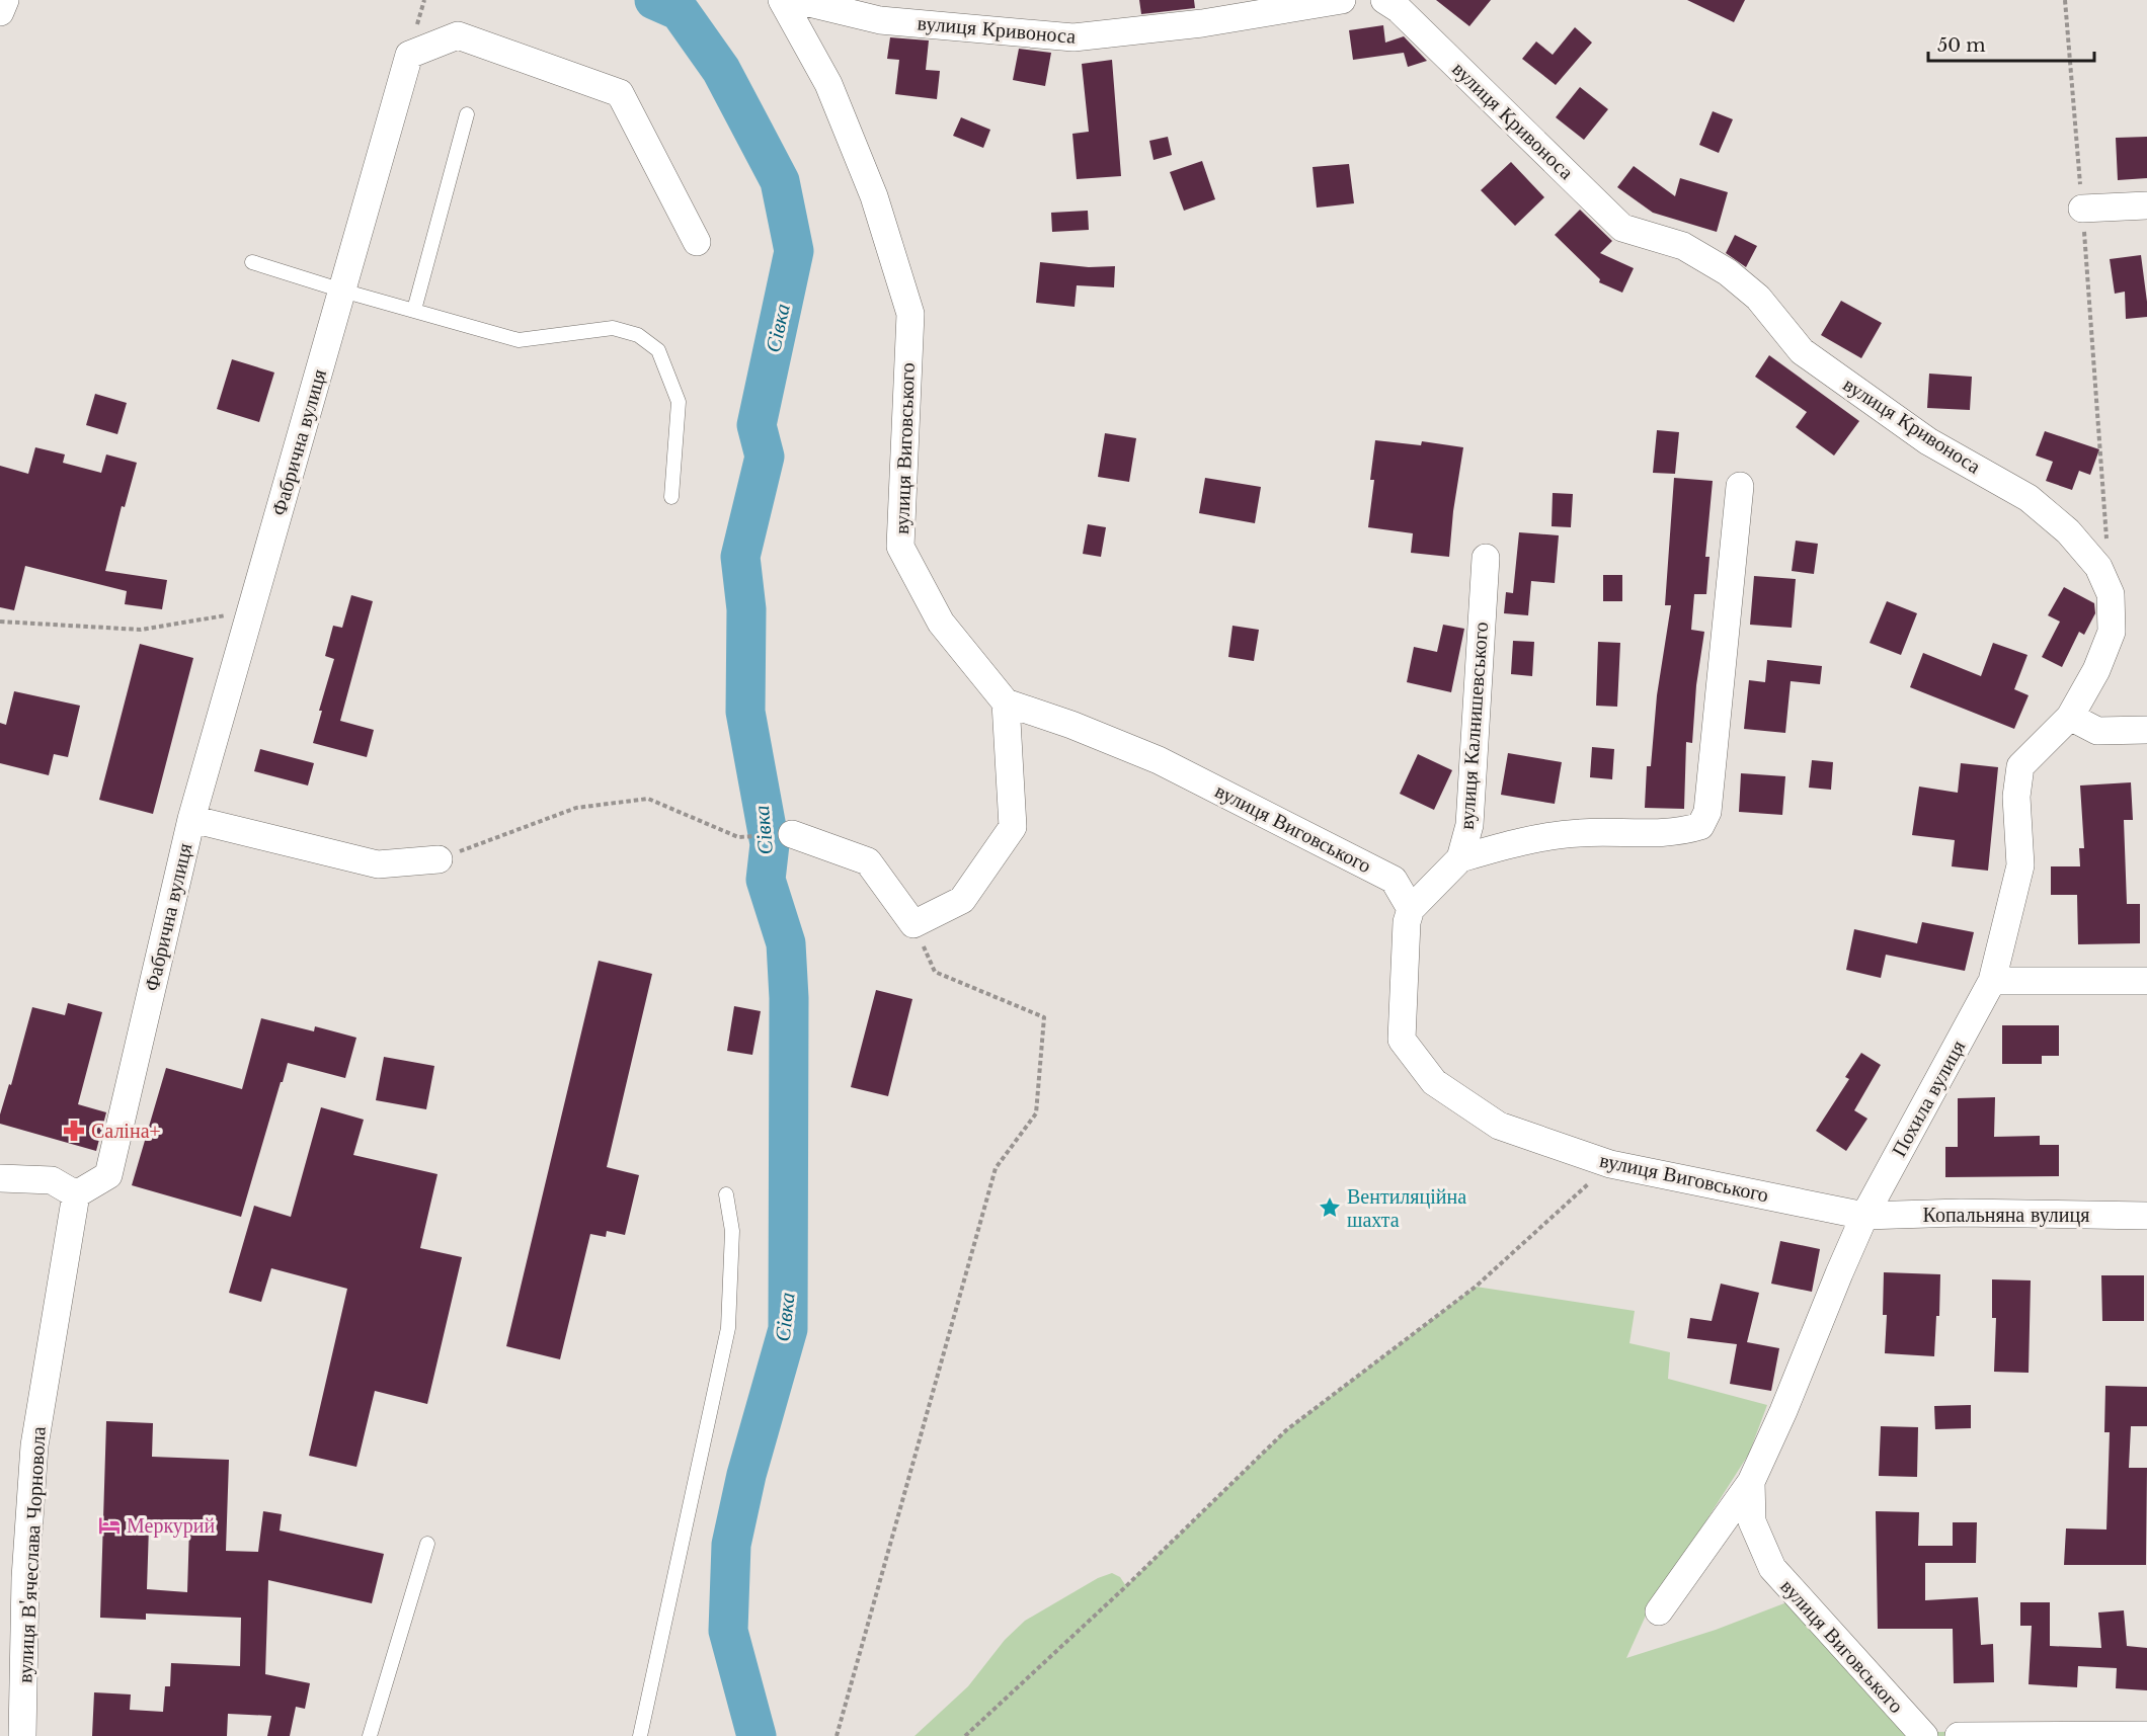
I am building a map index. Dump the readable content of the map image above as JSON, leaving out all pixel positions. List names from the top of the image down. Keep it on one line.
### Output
{"streets":{"street":["вулиця Кривоноса","Фабрична вулиця","вулиця Виговського","вулиця Калнишевського","Похила вулиця","Копальняна вулиця","вулиця В'ячеслава Чорновола"]},"crossings":[["вулиця Кривоноса","Похила вулиця"],["Фабрична вулиця","вулиця В'ячеслава Чорновола"],["вулиця Виговського","вулиця Калнишевського"],["вулиця Виговського","Похила вулиця"],["вулиця Виговського","Копальняна вулиця"],["Похила вулиця","Копальняна вулиця"]],"water":["Сівка"],"places":{"pharmacy":["Саліна+"],"place":["Вентиляційна шахта"],"hotel":["Меркурий"]},"scale_bar":"50 m"}
